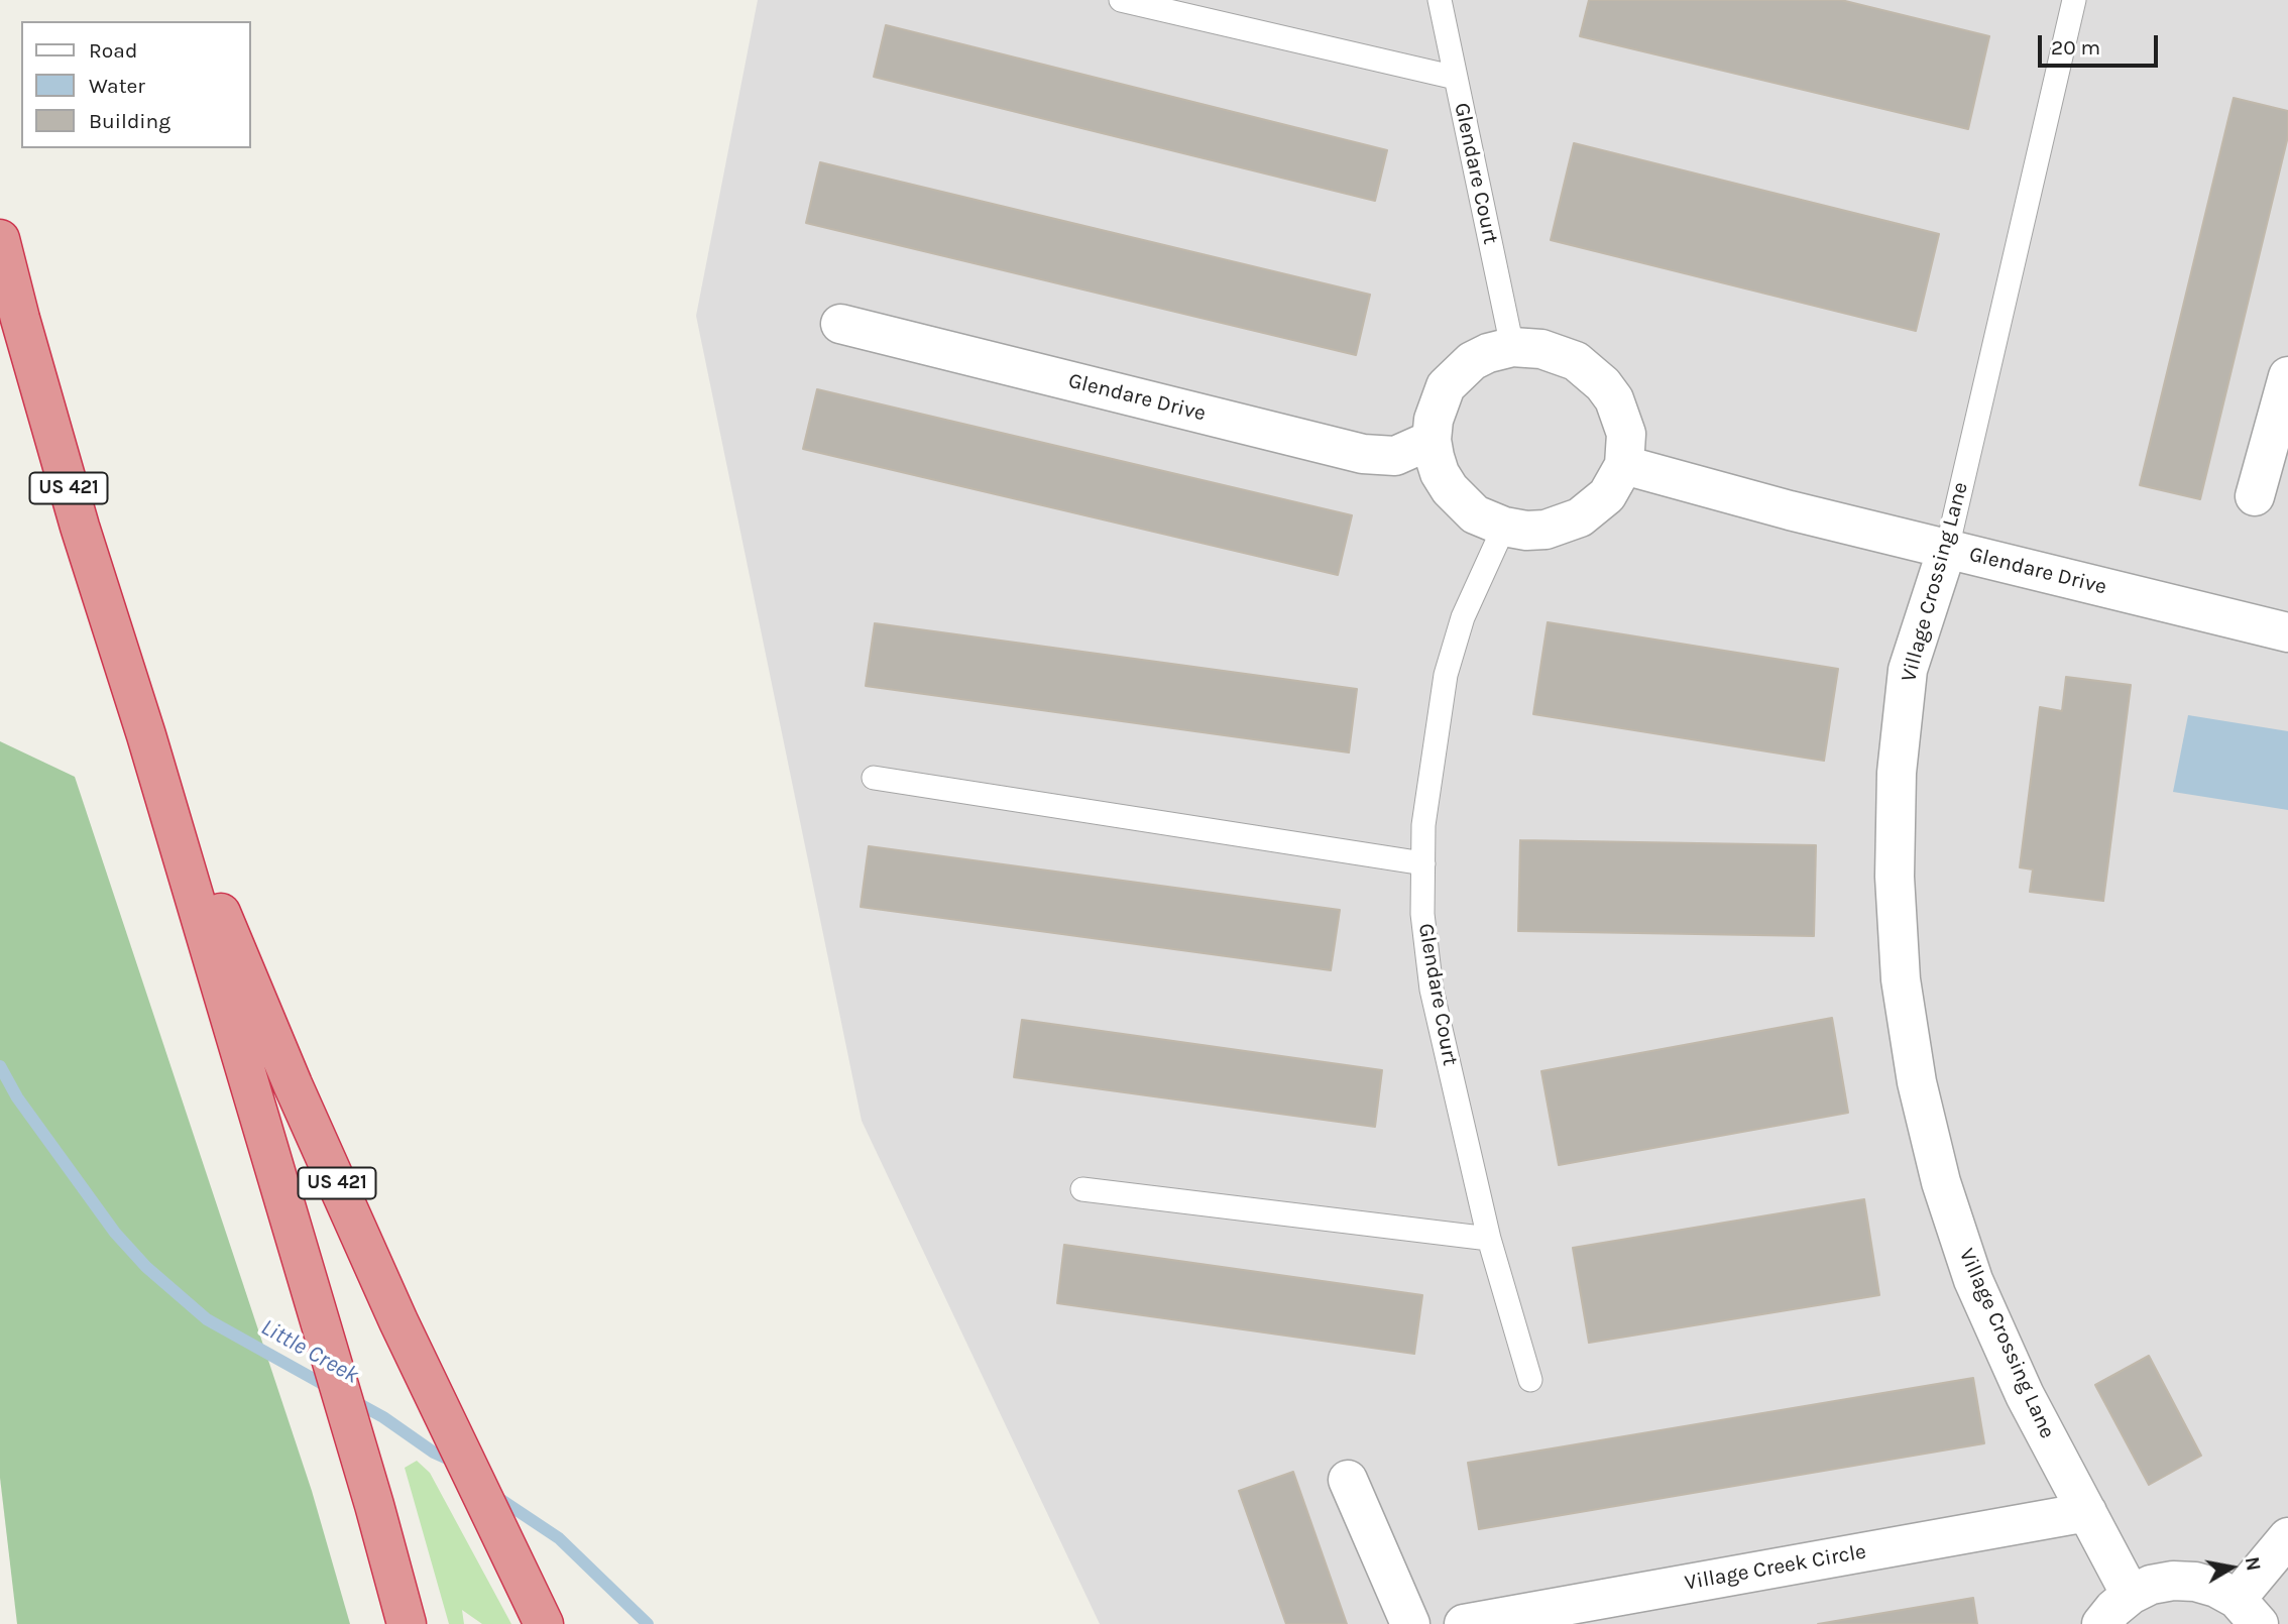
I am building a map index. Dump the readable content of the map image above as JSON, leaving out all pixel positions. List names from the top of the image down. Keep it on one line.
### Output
{"streets":{"highway":["US 421"],"street":["Glendare Drive","Village Crossing Lane","Village Creek Circle"],"lane":["Glendare Court"]},"crossings":[["Glendare Court","Glendare Drive"],["Glendare Drive","Village Crossing Lane"],["Village Crossing Lane","Village Creek Circle"]],"water":["Little Creek"],"legend":["Road","Water","Building"],"scale_bar":"20 m","north":"right"}
